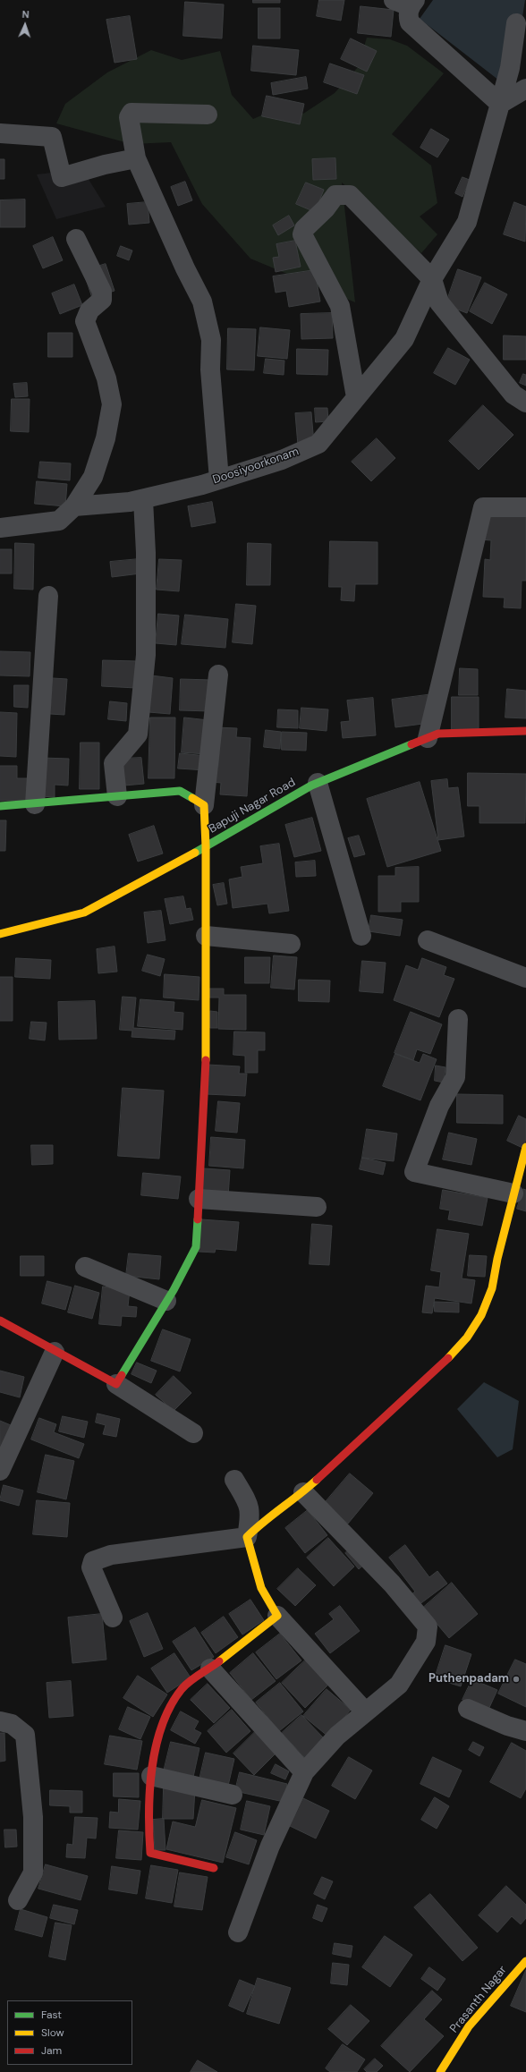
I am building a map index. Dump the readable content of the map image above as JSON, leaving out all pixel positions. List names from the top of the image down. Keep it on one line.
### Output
{"streets":{"street":["Doosiyoorkonam","Bapuji Nagar Road","Prasanth Nagar"]},"places":["Puthenpadam"],"legend":["Fast","Slow","Jam"],"north":"top"}
